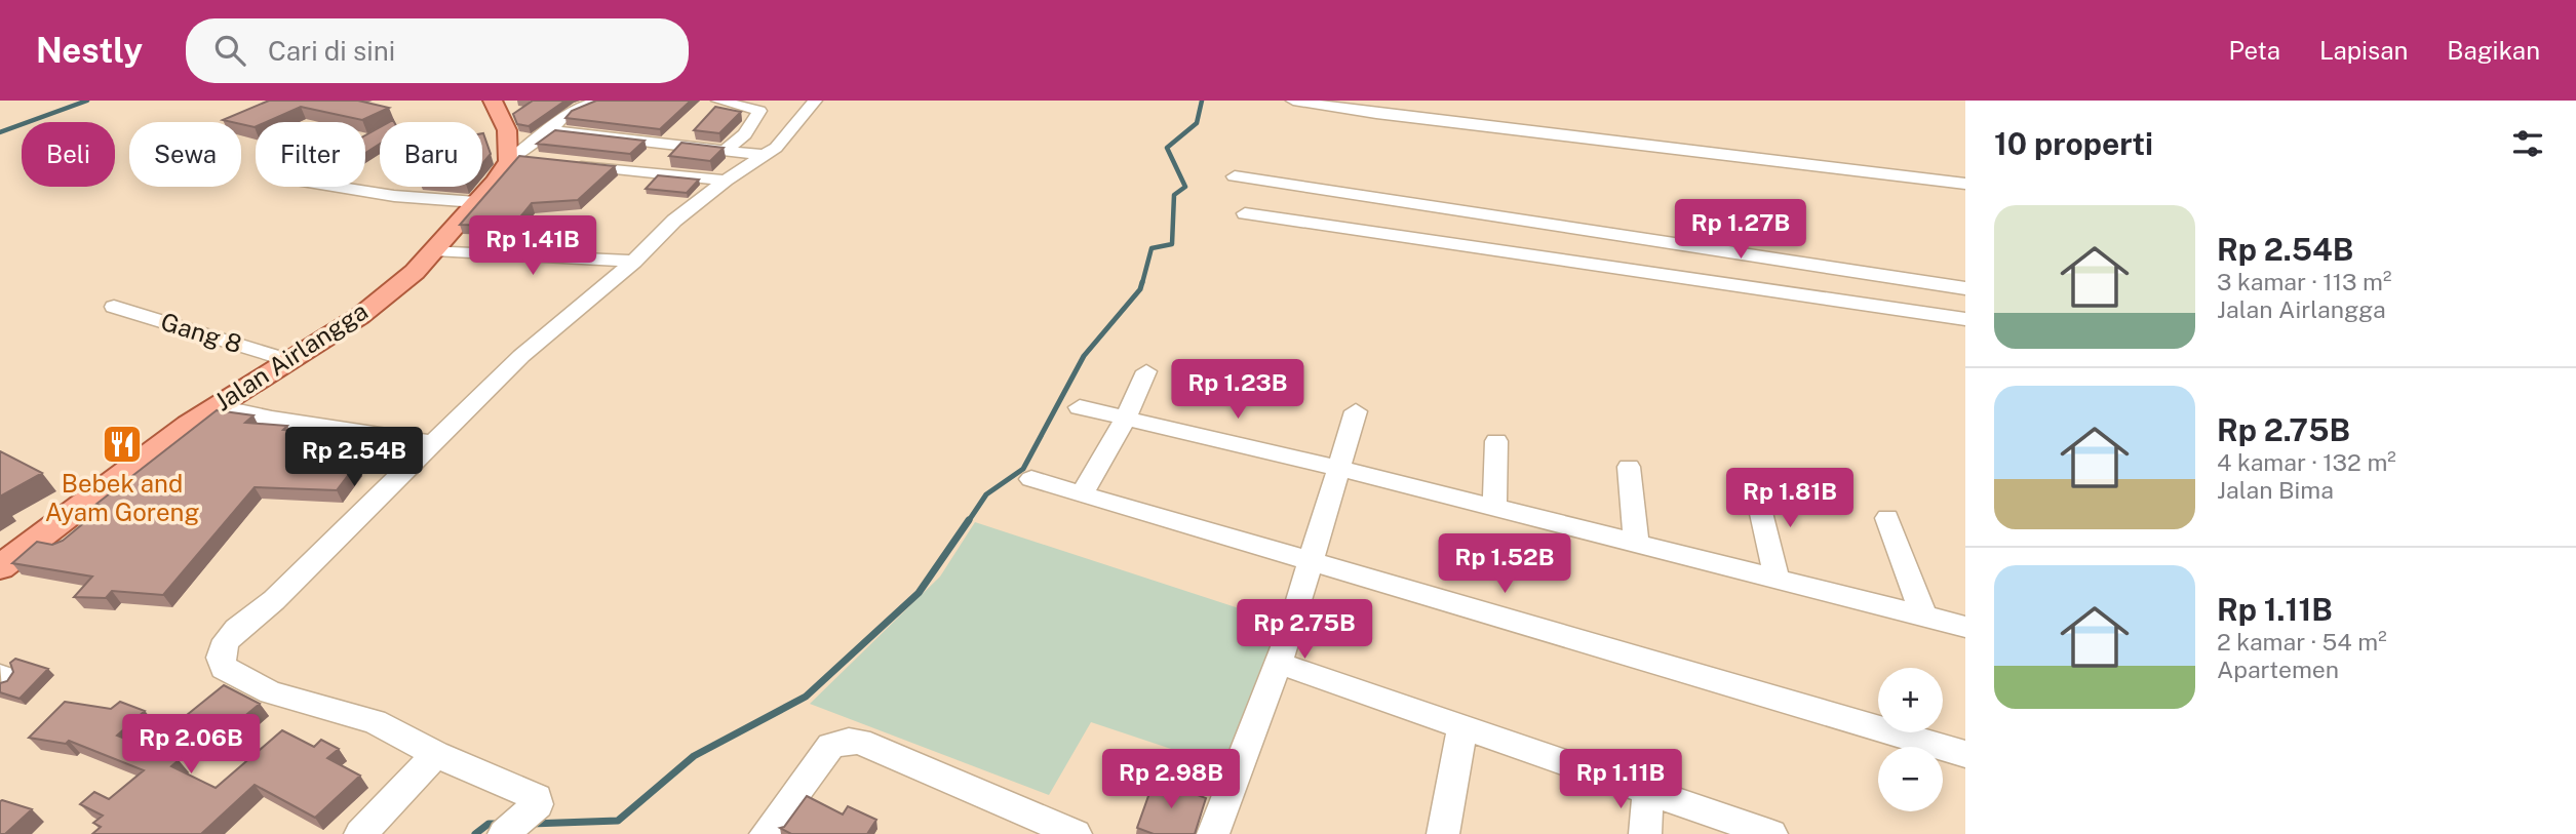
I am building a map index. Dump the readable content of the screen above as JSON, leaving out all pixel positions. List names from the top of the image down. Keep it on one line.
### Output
{"streets":{"main road":["Jalan Airlangga"],"street":["Gang 8"]},"crossings":[["Gang 8","Jalan Airlangga"]],"places":{"restaurant":["Bebek and Ayam Goreng"]},"page":{"header":"Nestly","search":"Cari di sini","nav":["Peta","Lapisan","Bagikan"],"heading":"10 properti","chip":["Beli","Sewa","Filter","Baru"],"list":[{"name":"Rp 2.54B","note":"3 kamar · 113 m² · Jalan Airlangga"},{"name":"Rp 2.75B","note":"4 kamar · 132 m² · Jalan Bima"},{"name":"Rp 1.11B","note":"2 kamar · 54 m² · Apartemen"}],"price":["Rp 1.27B","Rp 1.41B","Rp 1.23B","Rp 2.54B","Rp 1.81B","Rp 1.52B","Rp 2.75B","Rp 2.06B","Rp 2.98B","Rp 1.11B"],"map_buttons":["+","−"]}}
